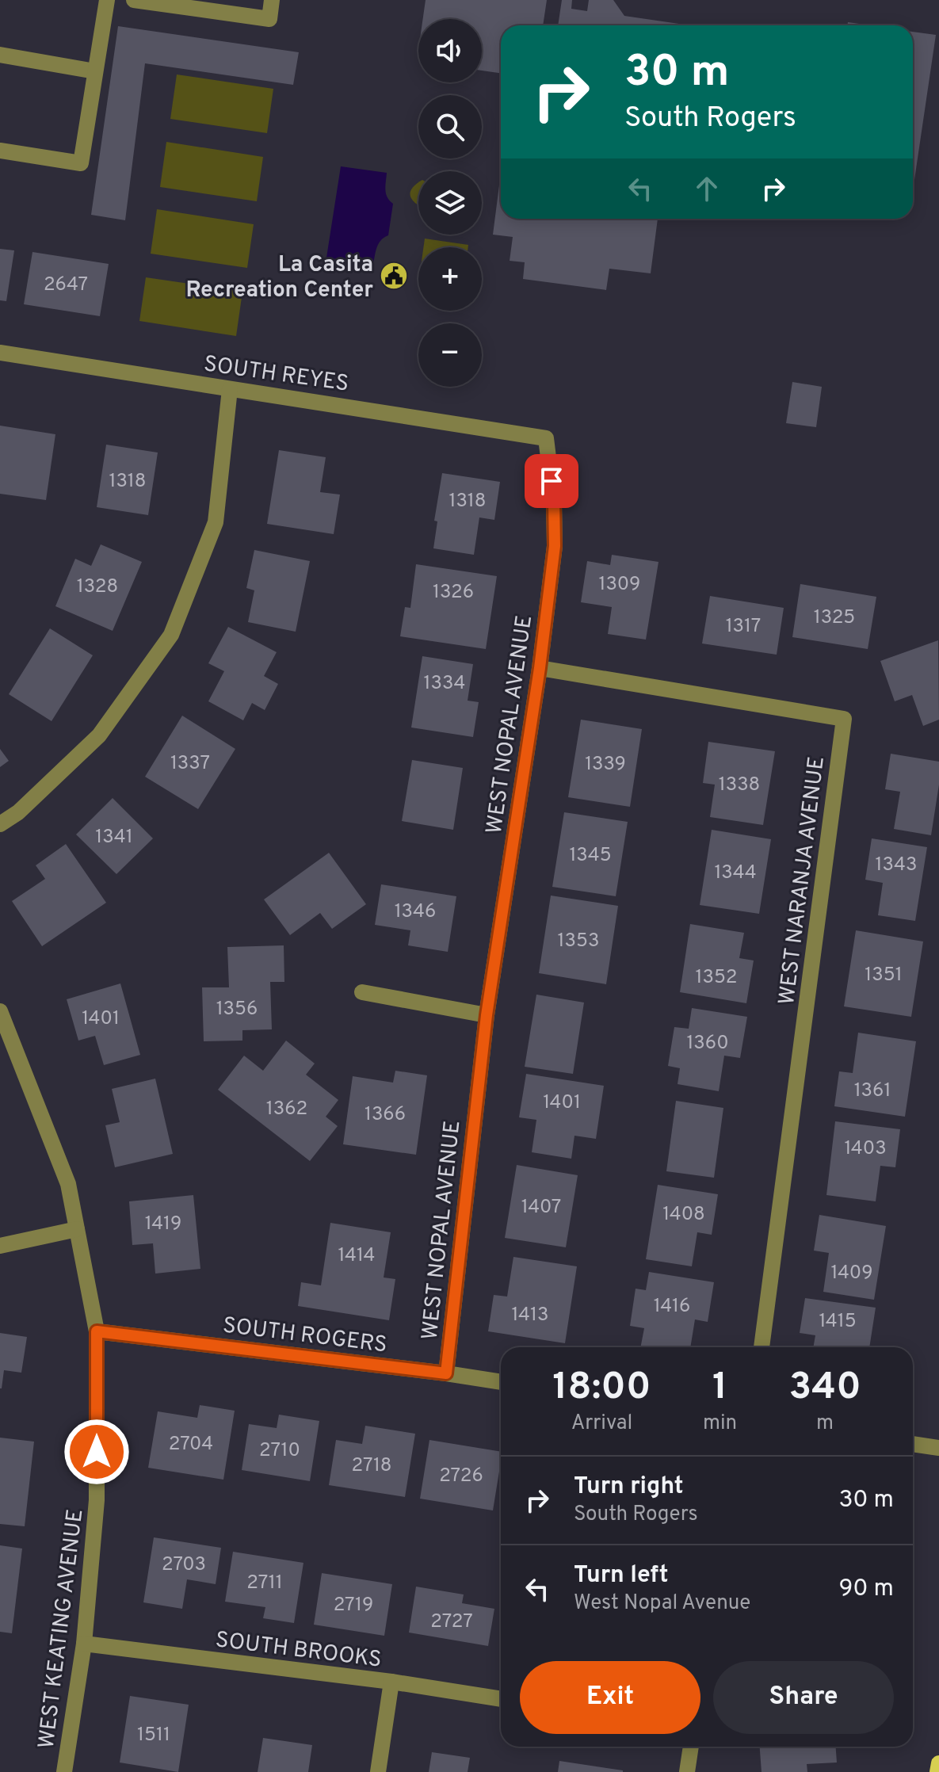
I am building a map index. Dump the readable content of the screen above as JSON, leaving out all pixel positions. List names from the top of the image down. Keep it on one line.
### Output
{"streets":{"street":["SOUTH REYES","WEST NOPAL AVENUE","WEST NARANJA AVENUE","SOUTH ROGERS","WEST KEATING AVENUE","SOUTH BROOKS"]},"crossings":[["SOUTH REYES","WEST NOPAL AVENUE"],["WEST NOPAL AVENUE","WEST NARANJA AVENUE"],["WEST NOPAL AVENUE","SOUTH ROGERS"],["SOUTH ROGERS","WEST KEATING AVENUE"],["WEST KEATING AVENUE","SOUTH BROOKS"]],"places":{"public building":["La Casita Recreation Center"]},"house_numbers":["2647","1318","1318","1309","1328","1326","1325","1317","1334","1337","1339","1338","1341","1345","1343","1344","1346","1353","1351","1352","1356","1401","1360","1361","1401","1362","1366","1403","1407","1408","1419","1414","1409","1416","1413","1415","2704","2710","2718","2726","2703","2711","2719","2727","1511"],"page":{"map_buttons":["+","−"],"turn":["30 m","South Rogers"],"eta":["18:00","Arrival","1","min","340","m"],"list":[{"name":"Turn right","note":"South Rogers","value":"30 m"},{"name":"Turn left","note":"West Nopal Avenue","value":"90 m"}],"buttons":["Exit","Share"]}}
